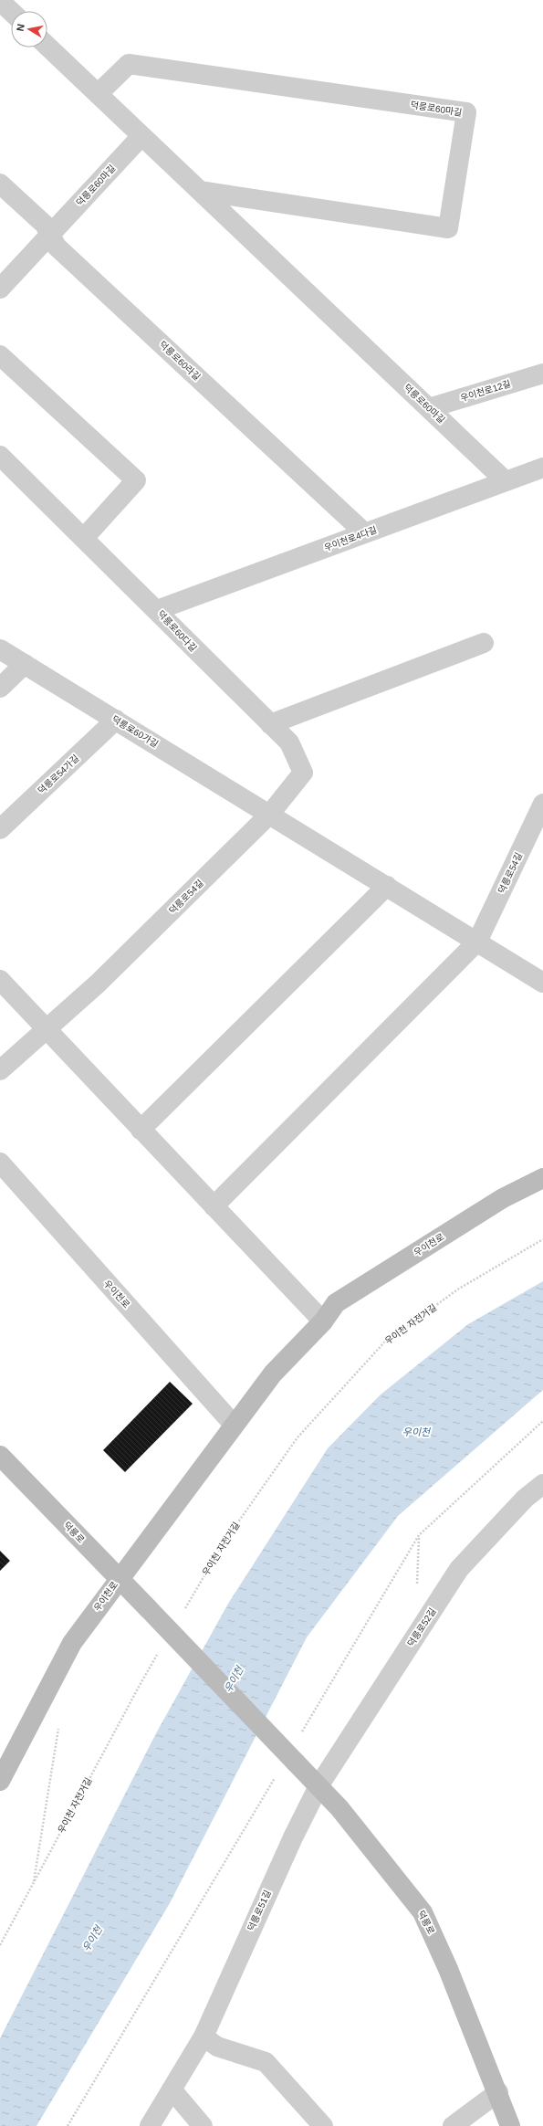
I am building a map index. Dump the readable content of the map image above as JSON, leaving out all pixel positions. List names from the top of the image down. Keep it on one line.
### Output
{"streets":{"main road":["우이천로","덕릉로"],"street":["덕릉로60마길","덕릉로60라길","우이천로12길","우이천로4다길","덕릉로60다길","덕릉로60가길","덕릉로54가길","덕릉로54길","덕릉로52길","덕릉로51길"],"path":["우이천 자전거길"]},"crossings":[["덕릉로60마길","덕릉로60라길"],["덕릉로60마길","우이천로12길"],["덕릉로60마길","우이천로4다길"],["덕릉로60라길","우이천로4다길"],["우이천로4다길","덕릉로60다길"],["덕릉로60다길","덕릉로60가길"],["덕릉로60다길","덕릉로54길"],["덕릉로60가길","덕릉로54가길"],["덕릉로60가길","덕릉로54길"],["우이천로","덕릉로"],["덕릉로","덕릉로52길"],["덕릉로","덕릉로51길"],["덕릉로52길","덕릉로51길"]],"water":["우이천"],"north":"left"}
